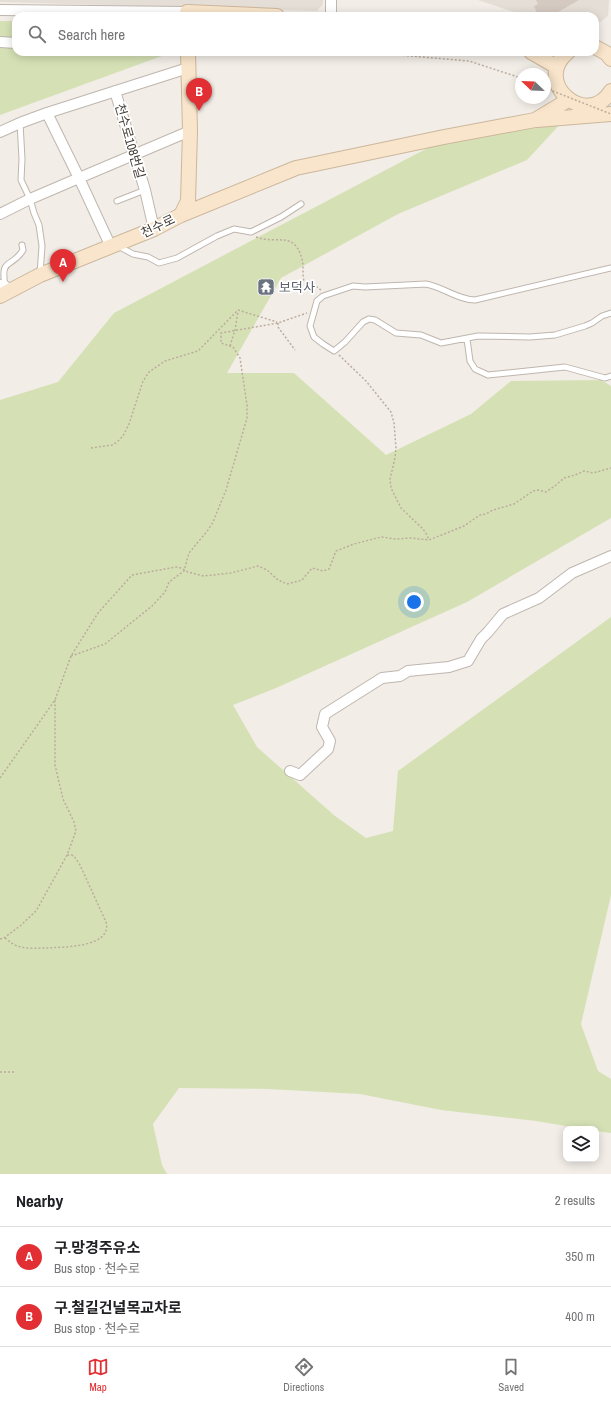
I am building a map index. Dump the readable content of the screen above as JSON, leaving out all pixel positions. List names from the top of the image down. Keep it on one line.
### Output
{"streets":{"street":["천수로108번길","천수로"]},"crossings":[["천수로108번길","천수로"]],"places":{"temple":["보덕사"]},"north":"top left","page":{"search":"Search here","pins":["B","A"],"heading":["Nearby","2 results"],"list":[{"mark":"A","name":"구.망경주유소","note":"Bus stop · 천수로","value":"350 m"},{"mark":"B","name":"구.철길건널목교차로","note":"Bus stop · 천수로","value":"400 m"}],"nav":["Map","Directions","Saved"]}}
